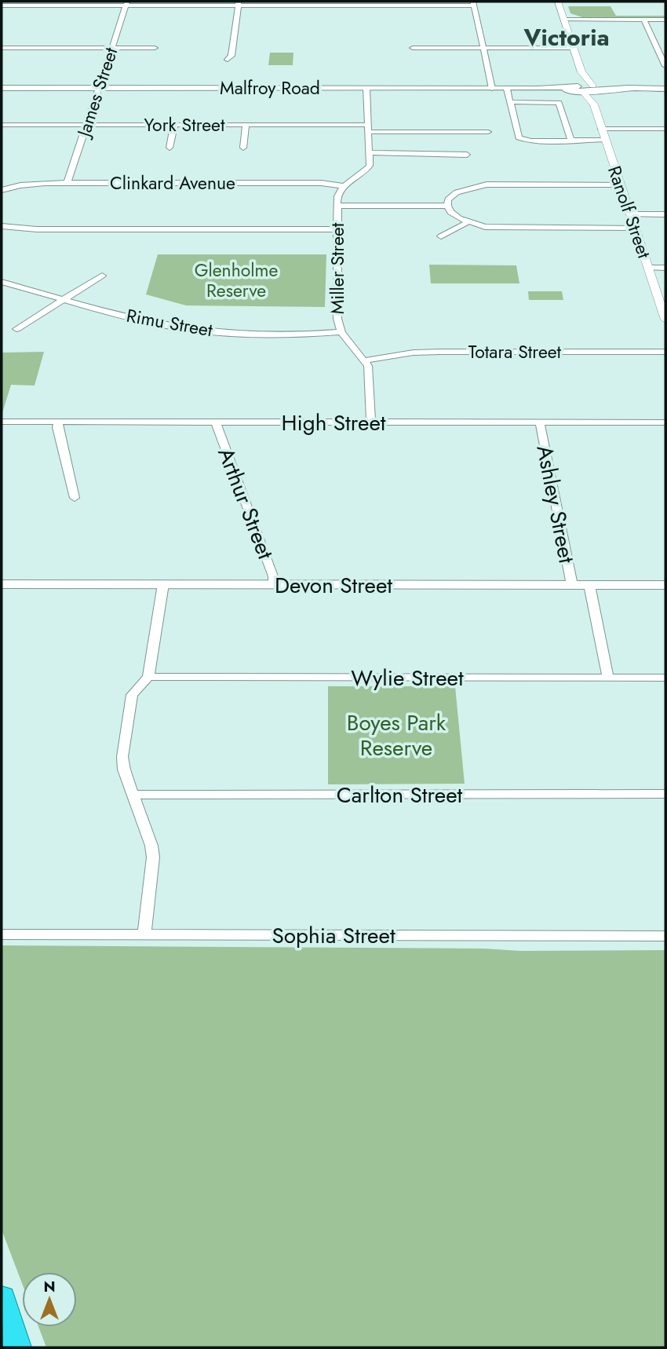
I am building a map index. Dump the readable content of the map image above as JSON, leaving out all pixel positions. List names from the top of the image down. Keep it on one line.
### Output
{"streets":{"main road":["Malfroy Road","Devon Street"],"street":["James Street","York Street","Clinkard Avenue","Ranolf Street","Miller Street","Rimu Street","Totara Street","High Street","Arthur Street","Ashley Street","Wylie Street","Carlton Street","Sophia Street"]},"crossings":[["Malfroy Road","James Street"],["Malfroy Road","Ranolf Street"],["James Street","York Street"],["James Street","Clinkard Avenue"],["Clinkard Avenue","Miller Street"],["Miller Street","Rimu Street"],["Miller Street","Totara Street"],["Miller Street","High Street"],["High Street","Arthur Street"],["High Street","Ashley Street"],["Arthur Street","Devon Street"],["Ashley Street","Devon Street"]],"districts":["Victoria"],"parks":["Glenholme Reserve","Boyes Park Reserve"],"north":"top"}
